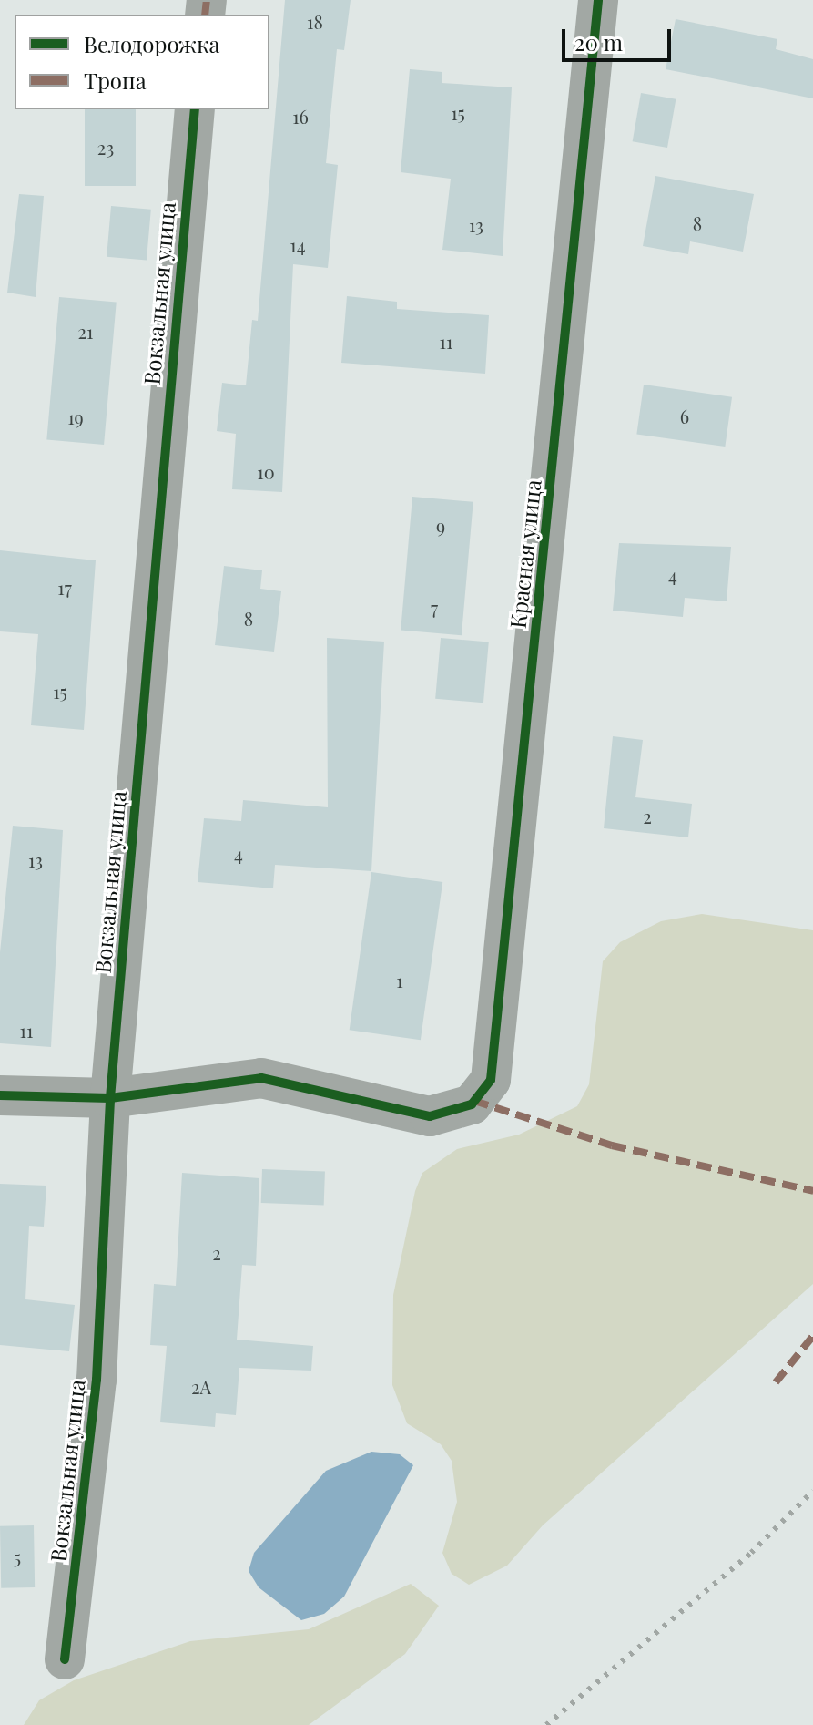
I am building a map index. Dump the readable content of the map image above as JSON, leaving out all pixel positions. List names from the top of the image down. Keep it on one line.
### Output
{"streets":{"street":["Вокзальная улица","Красная улица"]},"crossings":[["Вокзальная улица","Красная улица"]],"house_numbers":["18","15","16","23","8","13","14","21","11","6","19","10","9","4","17","7","8","15","2","4","13","1","11","2","2А","5"],"legend":["Велодорожка","Тропа"],"scale_bar":"20 m"}
